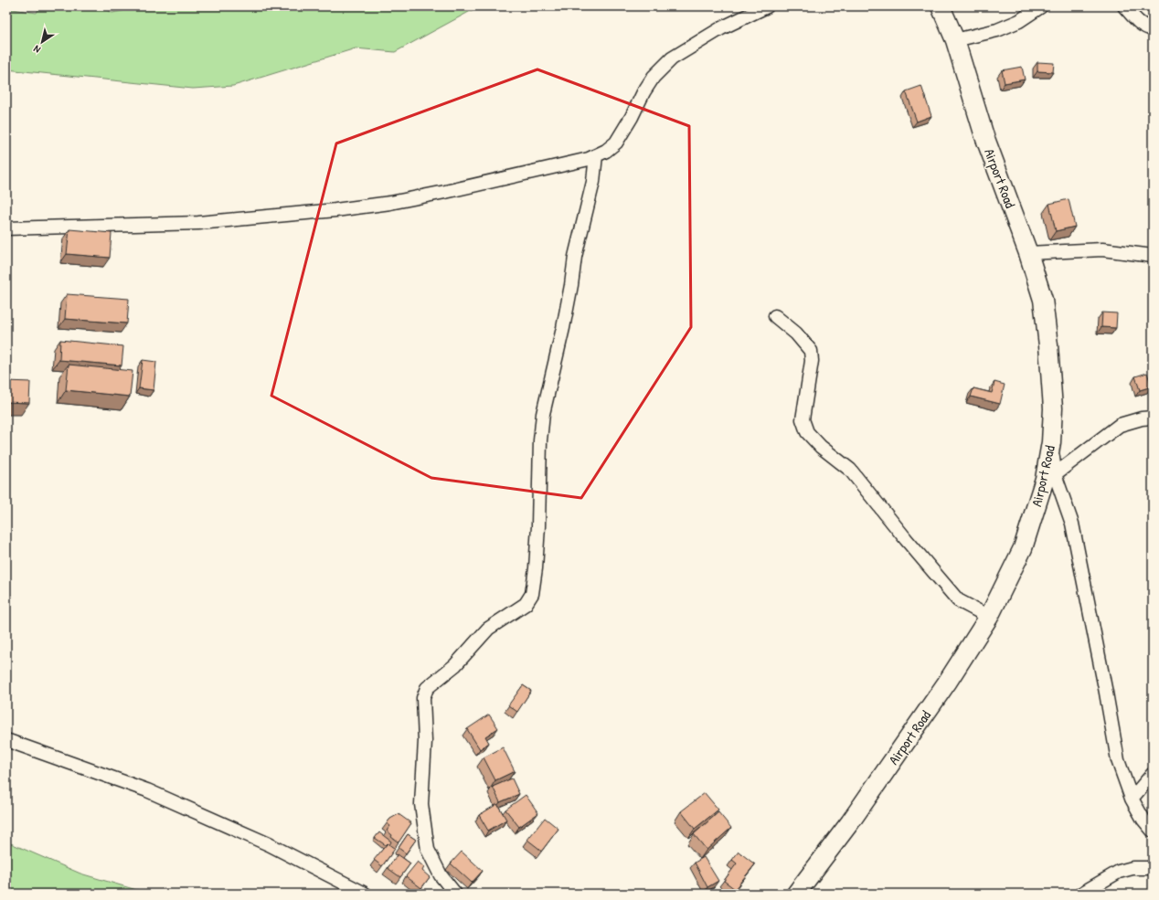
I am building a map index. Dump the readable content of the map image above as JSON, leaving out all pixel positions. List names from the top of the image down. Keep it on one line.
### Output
{"streets":{"main road":["Airport Road"]},"north":"bottom left"}
